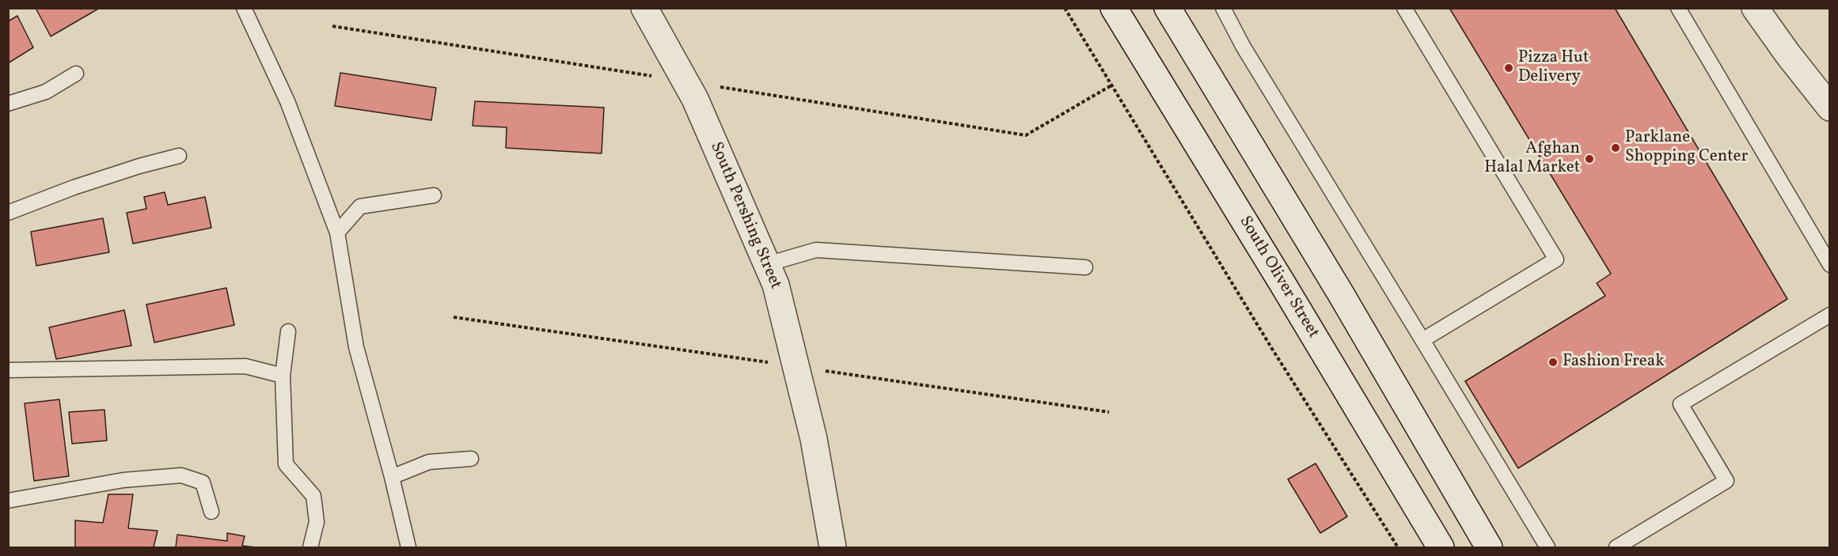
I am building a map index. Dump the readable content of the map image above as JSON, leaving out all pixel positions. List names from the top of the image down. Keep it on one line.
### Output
{"streets":{"main road":["South Pershing Street","South Oliver Street"]},"places":["Pizza Hut Delivery","Parklane Shopping Center","Afghan Halal Market","Fashion Freak"]}
